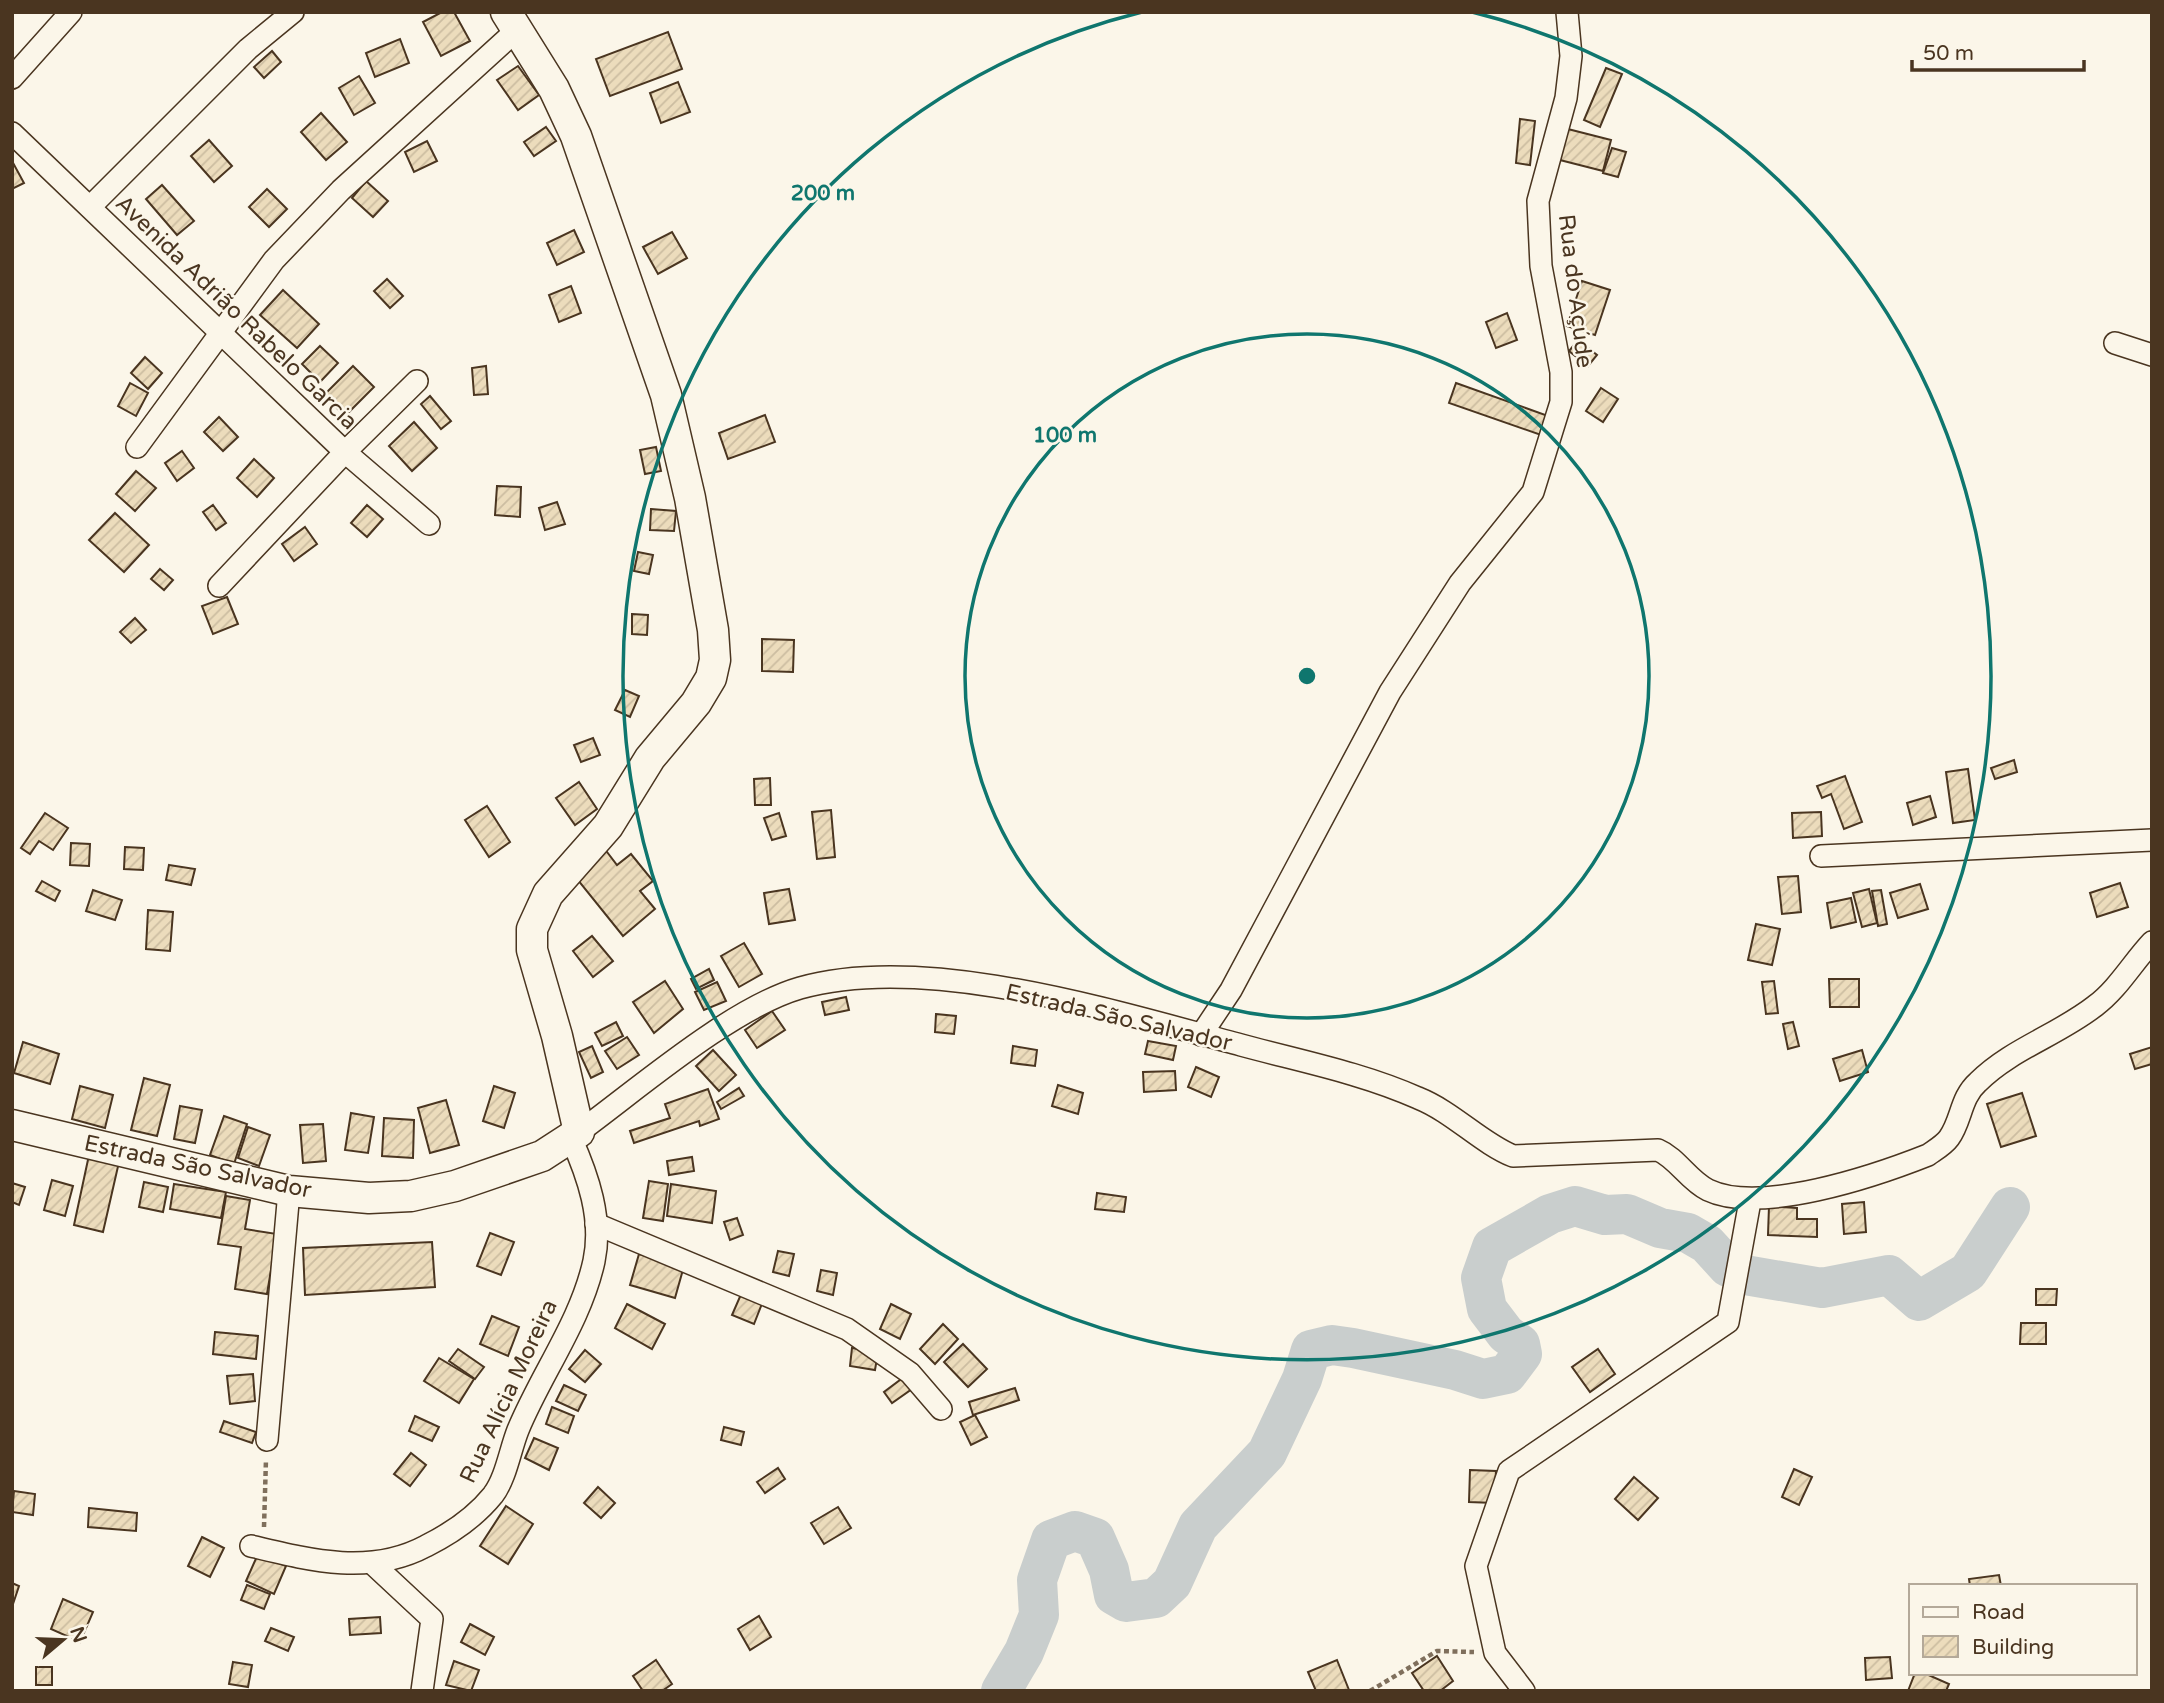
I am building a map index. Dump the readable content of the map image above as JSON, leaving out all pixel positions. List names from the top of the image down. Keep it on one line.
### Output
{"streets":{"street":["Rua do Açúde","Avenida Adrião Rabelo Garcia","Estrada São Salvador","Rua Alícia Moreira"]},"crossings":[["Rua do Açúde","Estrada São Salvador"],["Estrada São Salvador","Rua Alícia Moreira"]],"legend":["Road","Building"],"scale_bar":"50 m","north":"right","rings":["200 m","100 m"]}
